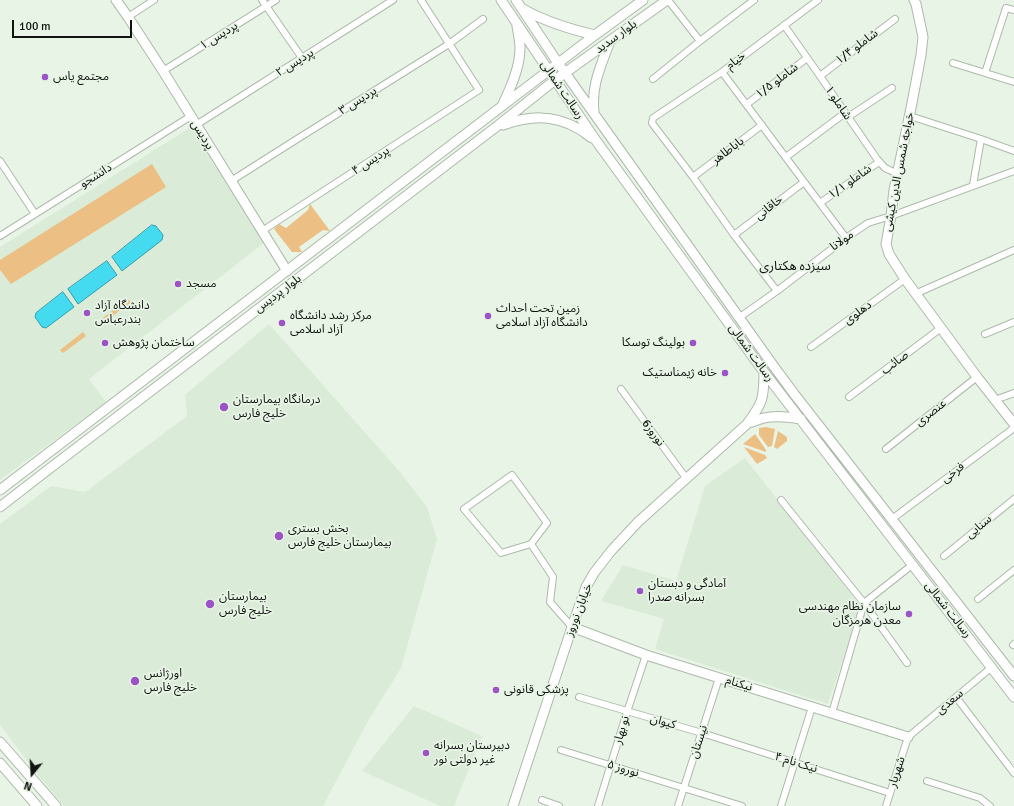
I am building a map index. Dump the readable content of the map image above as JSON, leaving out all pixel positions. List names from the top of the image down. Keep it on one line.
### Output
{"streets":{"main road":["بلوار سدید","رسالت شمالی","پردیس","خواجه شمس الدين كيشی","بلوار پردیس","خیابان نوروز","نیکنام"],"street":["پردیس ۱","شاملو ۱/۴","خیام","پردیس ۲","شاملو ۱/۵","پردیس ۳","شاملو ۱","باباطاهر","پردیس ۴","دانشجو","شاملو ۱/۱","خاقانی","مولانا","دهلوی","صائب","عنصری","نوروز6","فرخی","سنایی","سعدی","کیوان","نو بهار","نیستان","نیک نام ۴","نوروز ۵","شهریار"]},"crossings":[["پردیس ۱","پردیس"],["بلوار سدید","رسالت شمالی"],["بلوار سدید","بلوار پردیس"],["شاملو ۱/۴","شاملو ۱"],["خیام","شاملو ۱"],["خیام","باباطاهر"],["پردیس ۲","پردیس"],["شاملو ۱/۵","شاملو ۱"],["رسالت شمالی","مولانا"],["رسالت شمالی","بلوار پردیس"],["رسالت شمالی","فرخی"],["رسالت شمالی","خیابان نوروز"],["رسالت شمالی","سعدی"],["پردیس ۳","پردیس"],["پردیس ۳","پردیس ۴"],["شاملو ۱","خواجه شمس الدين كيشی"],["شاملو ۱","شاملو ۱/۱"],["پردیس","پردیس ۴"],["پردیس","دانشجو"],["پردیس","بلوار پردیس"],["خواجه شمس الدين كيشی","مولانا"],["خواجه شمس الدين كيشی","دهلوی"],["خواجه شمس الدين كيشی","صائب"],["خواجه شمس الدين كيشی","عنصری"],["نوروز6","خیابان نوروز"],["خیابان نوروز","نیکنام"],["نیکنام","سعدی"],["نیکنام","نو بهار"],["نیکنام","نیستان"],["نیکنام","شهریار"],["سعدی","شهریار"],["کیوان","نو بهار"],["کیوان","نیستان"],["کیوان","نیک نام ۴"],["نو بهار","نوروز ۵"],["نیستان","نیک نام ۴"],["نیستان","نوروز ۵"],["نیک نام ۴","شهریار"]],"districts":["سیزده هکتاری"],"places":["مجتمع یاس","مسجد","دانشگاه آزاد بندرعباس","زمین تحت احداث دانشگاه آزاد اسلامی","مرکز رشد دانشگاه آزاد اسلامی","ساختمان پژوهش","بولینگ توسکا","خانه ژیمناستیک","درمانگاه بیمارستان خلیج فارس","بخش بستری بیمارستان خلیج فارس","آمادگی و دبستان بسرانه صدرا","بیمارستان خلیج فارس","سازمان نظام مهندسی معدن هرمزگان","اورژانس خلیج فارس","پزشکی قانونی","دبیرستان بسرانه غیر دولتی نور"],"scale_bar":"100 m","north":"bottom"}
